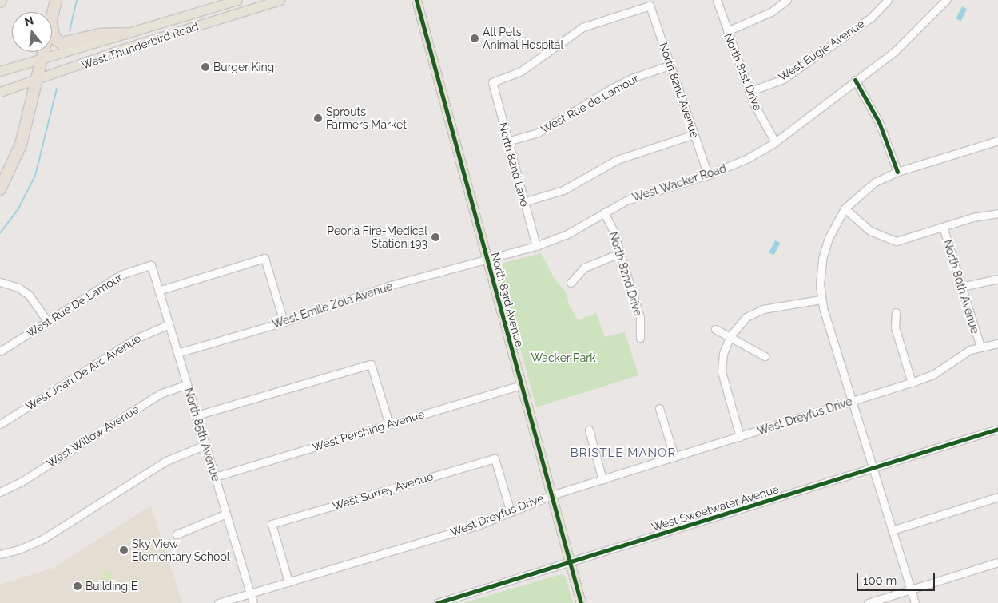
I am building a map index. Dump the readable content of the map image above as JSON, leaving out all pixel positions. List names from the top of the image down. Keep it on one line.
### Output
{"streets":{"main road":["West Thunderbird Road","North 83rd Avenue"],"street":["West Eugie Avenue","North 81st Drive","North 82nd Avenue","West Rue de Lamour","North 82nd Lane","West Wacker Road","North 82nd Drive","North 80th Avenue","West Rue De Lamour","West Emile Zola Avenue","West Joan De Arc Avenue","West Dreyfus Drive","West Pershing Avenue","North 85th Avenue","West Willow Avenue","West Surrey Avenue","West Sweetwater Avenue"]},"crossings":[["West Eugie Avenue","North 81st Drive"],["North 81st Drive","West Wacker Road"],["North 82nd Avenue","West Rue de Lamour"],["North 82nd Avenue","North 82nd Lane"],["North 82nd Avenue","West Wacker Road"],["West Rue de Lamour","North 82nd Lane"],["North 82nd Lane","West Wacker Road"],["West Wacker Road","North 82nd Drive"],["West Wacker Road","North 83rd Avenue"],["West Wacker Road","West Emile Zola Avenue"],["North 80th Avenue","West Dreyfus Drive"],["North 83rd Avenue","West Emile Zola Avenue"],["North 83rd Avenue","West Dreyfus Drive"],["North 83rd Avenue","West Pershing Avenue"],["North 83rd Avenue","West Sweetwater Avenue"],["West Rue De Lamour","North 85th Avenue"],["West Emile Zola Avenue","North 85th Avenue"],["West Joan De Arc Avenue","North 85th Avenue"],["West Dreyfus Drive","North 85th Avenue"],["West Dreyfus Drive","West Surrey Avenue"],["West Pershing Avenue","North 85th Avenue"],["North 85th Avenue","West Willow Avenue"]],"districts":["BRISTLE MANOR"],"parks":["Wacker Park"],"places":["All Pets Animal Hospital","Burger King","Sprouts Farmers Market","Peoria Fire-Medical Station 193","Sky View Elementary School","Building E"],"scale_bar":"100 m","north":"top"}
